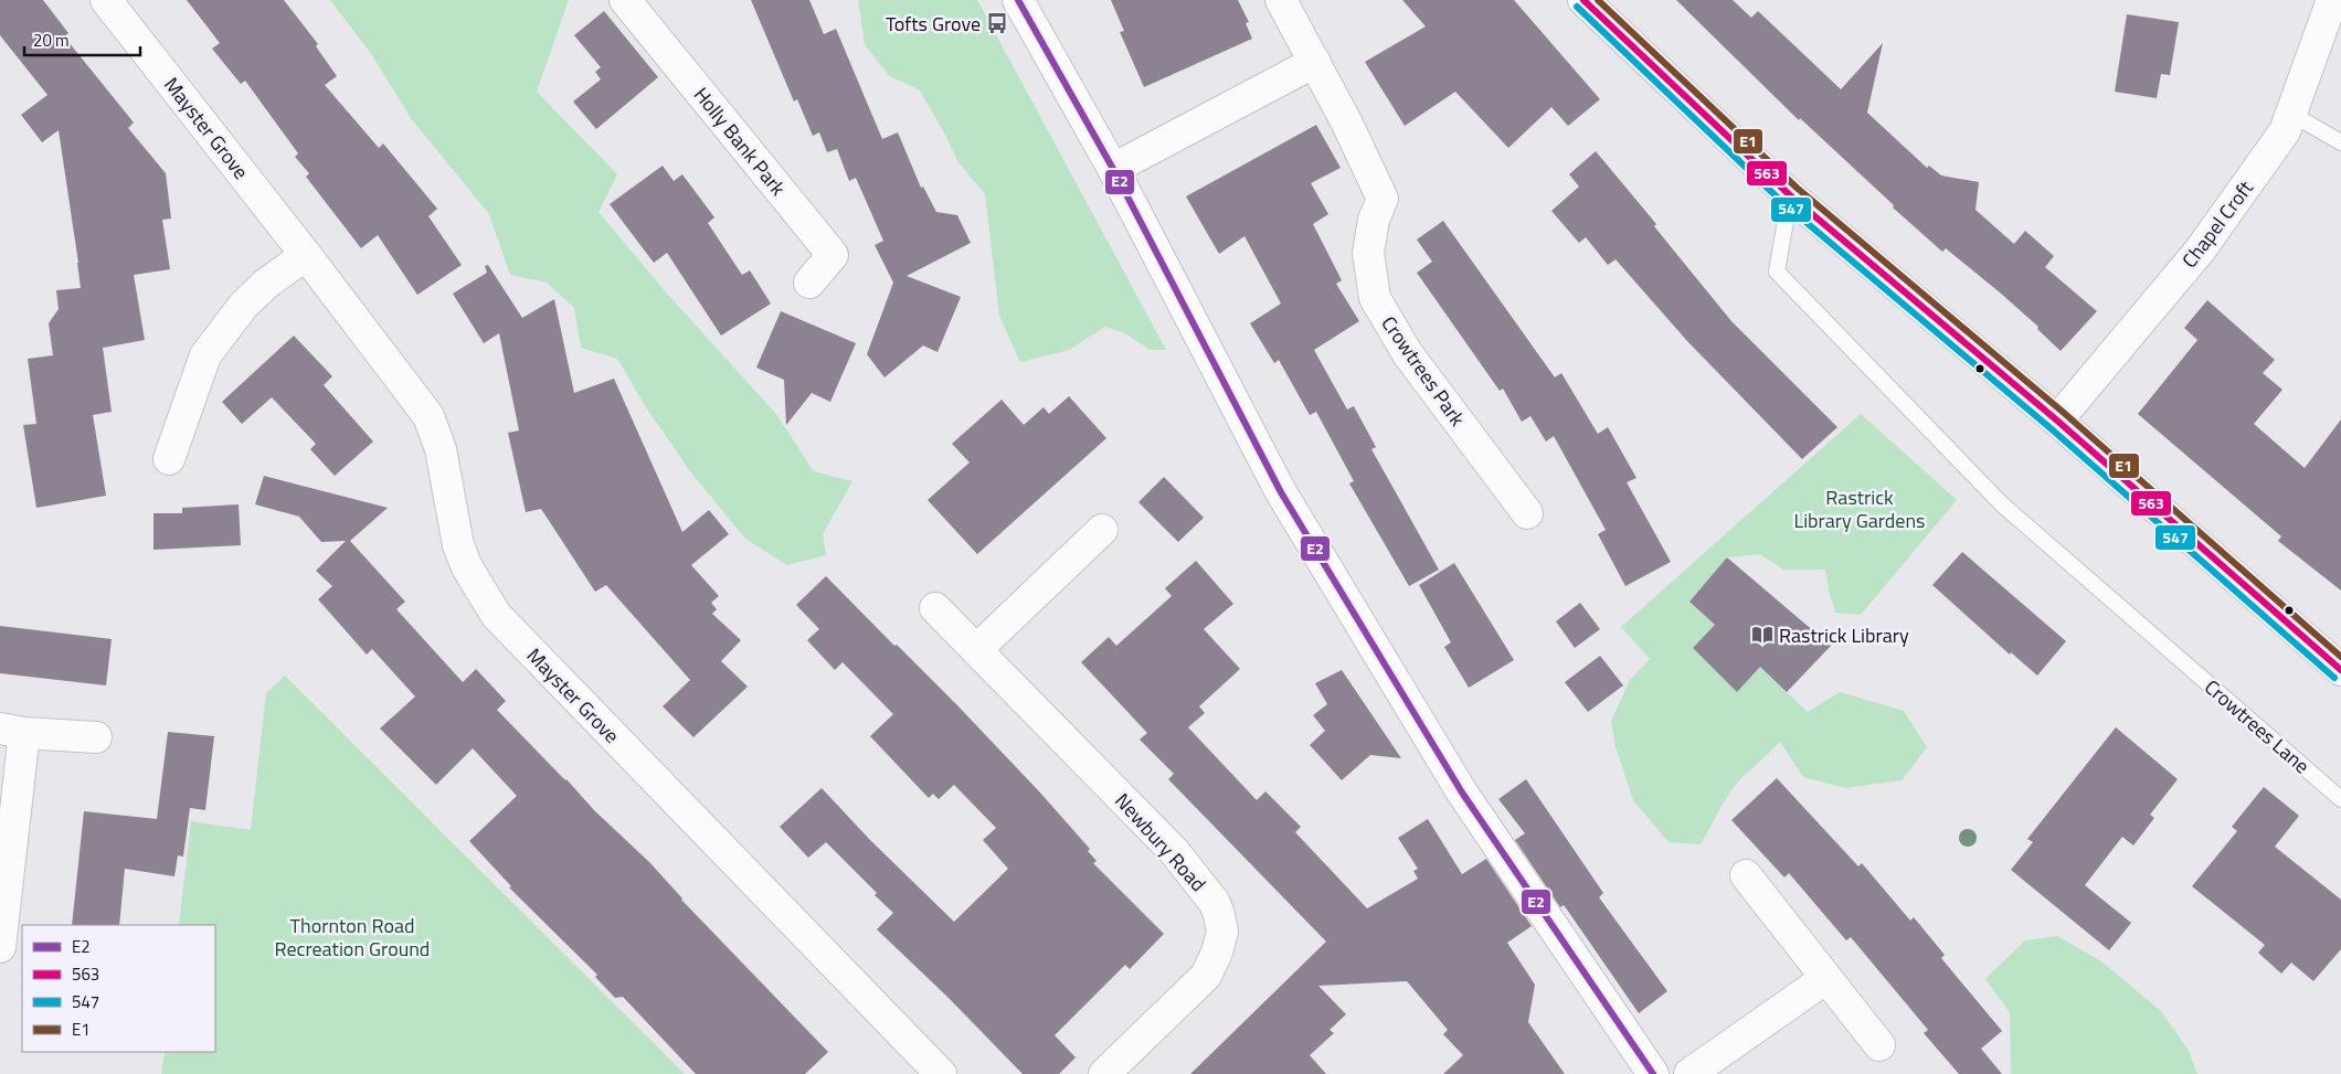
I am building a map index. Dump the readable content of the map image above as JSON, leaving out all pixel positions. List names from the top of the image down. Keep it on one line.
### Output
{"streets":{"street":["Mayster Grove","Holly Bank Park","Chapel Croft","Crowtrees Park","Newbury Road"],"lane":["Crowtrees Lane"]},"parks":["Rastrick Library Gardens","Thornton Road Recreation Ground"],"places":{"bus stop":["Tofts Grove"],"library":["Rastrick Library"]},"lines":["transit line E2","transit line 563","transit line E1","transit line 547"],"legend":["E2","563","547","E1"],"scale_bar":"20 m"}
